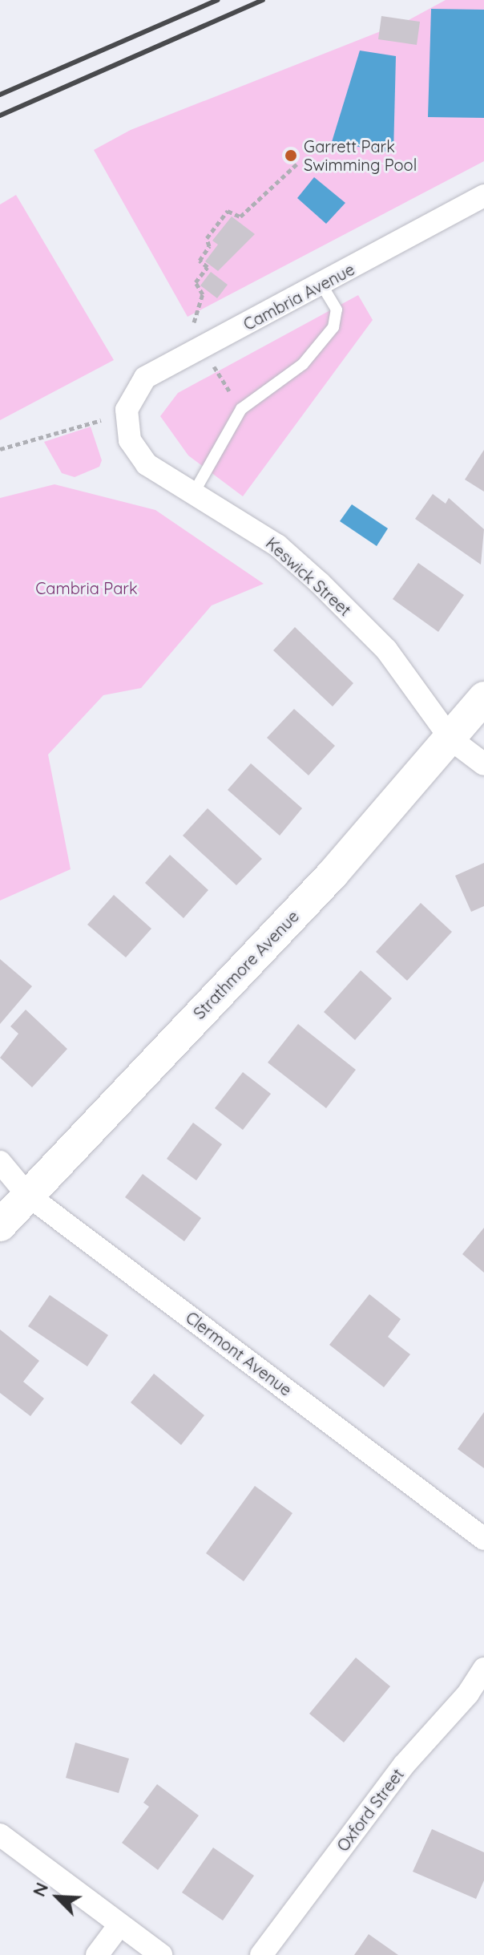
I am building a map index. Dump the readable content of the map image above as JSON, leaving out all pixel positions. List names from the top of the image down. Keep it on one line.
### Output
{"streets":{"main road":["Strathmore Avenue"],"street":["Cambria Avenue","Keswick Street","Clermont Avenue","Oxford Street"]},"crossings":[["Cambria Avenue","Keswick Street"],["Keswick Street","Strathmore Avenue"],["Strathmore Avenue","Clermont Avenue"]],"parks":["Cambria Park"],"places":["Garrett Park Swimming Pool"],"north":"top left"}
